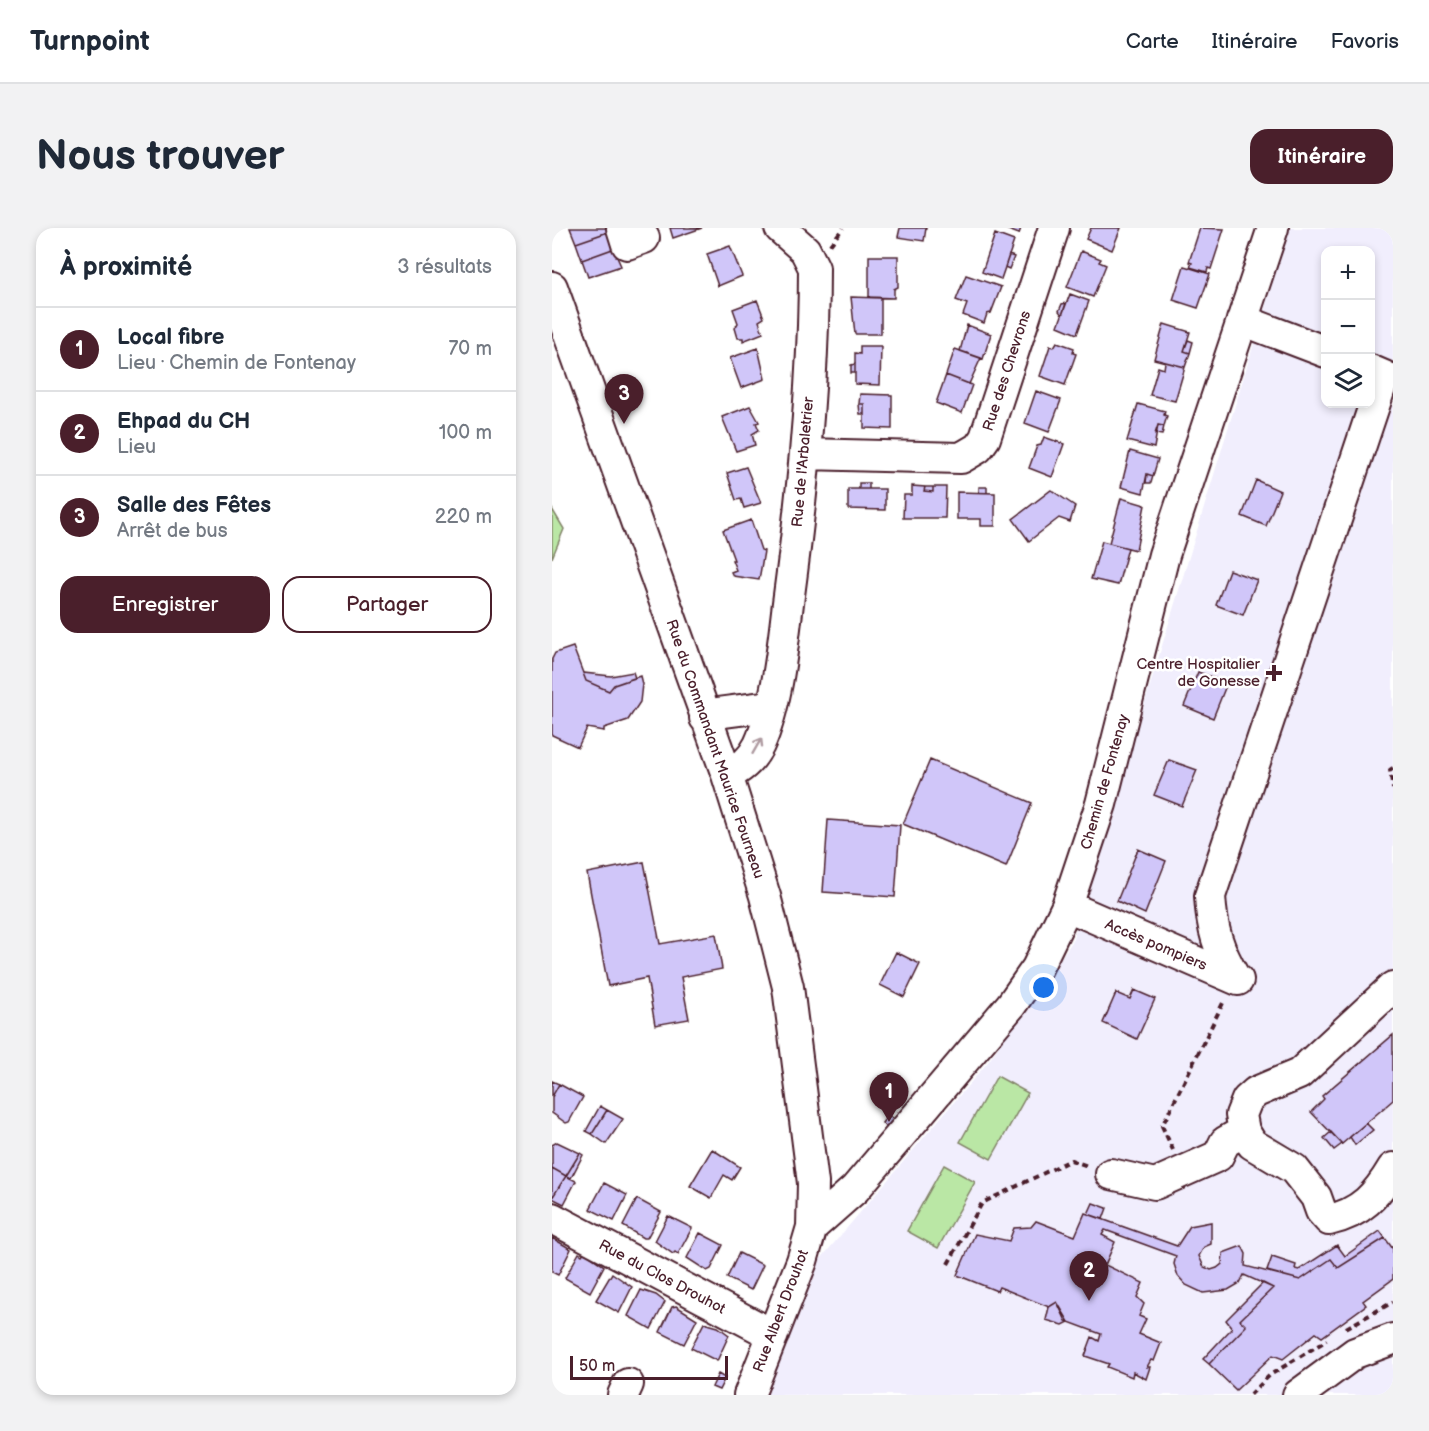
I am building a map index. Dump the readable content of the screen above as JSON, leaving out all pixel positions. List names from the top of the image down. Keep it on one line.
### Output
{"streets":{"street":["Rue des Chevrons","Rue de l'Arbaletrier","Rue du Commandant Maurice Fourneau","Chemin de Fontenay","Accès pompiers","Rue du Clos Drouhot","Rue Albert Drouhot"]},"crossings":[["Rue des Chevrons","Rue de l'Arbaletrier"],["Rue de l'Arbaletrier","Rue du Commandant Maurice Fourneau"],["Rue du Commandant Maurice Fourneau","Chemin de Fontenay"],["Rue du Commandant Maurice Fourneau","Rue Albert Drouhot"],["Chemin de Fontenay","Accès pompiers"],["Chemin de Fontenay","Rue Albert Drouhot"],["Rue du Clos Drouhot","Rue Albert Drouhot"]],"places":{"health":["Centre Hospitalier de Gonesse"]},"scale_bar":"50 m","page":{"header":"Turnpoint","nav":["Carte","Itinéraire","Favoris"],"buttons":["Itinéraire",["Enregistrer","Partager"]],"title":"Nous trouver","heading":["À proximité","3 résultats"],"map_buttons":["+","−"],"list":[{"mark":"1","name":"Local fibre","note":"Lieu · Chemin de Fontenay","value":"70 m"},{"mark":"2","name":"Ehpad du CH","note":"Lieu","value":"100 m"},{"mark":"3","name":"Salle des Fêtes","note":"Arrêt de bus","value":"220 m"}],"pins":["3","1","2"],"scale":"50 m"}}
